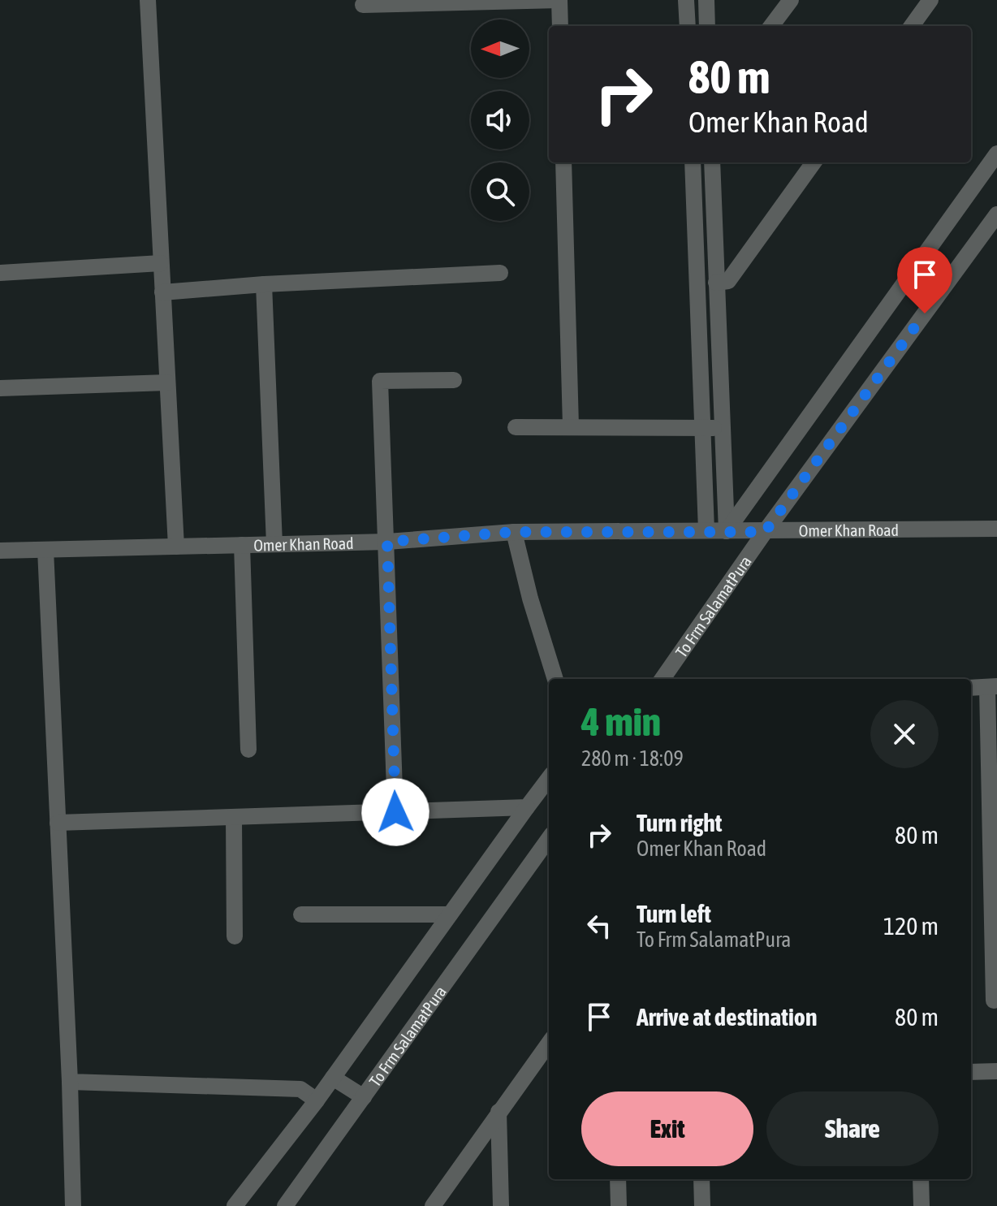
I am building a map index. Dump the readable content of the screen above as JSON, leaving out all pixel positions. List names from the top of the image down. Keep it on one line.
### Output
{"streets":{"street":["Omer Khan Road","To Frm SalamatPura"]},"crossings":[["Omer Khan Road","To Frm SalamatPura"]],"north":"left","page":{"turn":["80 m","Omer Khan Road"],"heading":["4 min","280 m · 18:09"],"list":[{"name":"Turn right","note":"Omer Khan Road","value":"80 m"},{"name":"Turn left","note":"To Frm SalamatPura","value":"120 m"},{"name":"Arrive at destination","value":"80 m"}],"buttons":["Exit","Share"]}}
